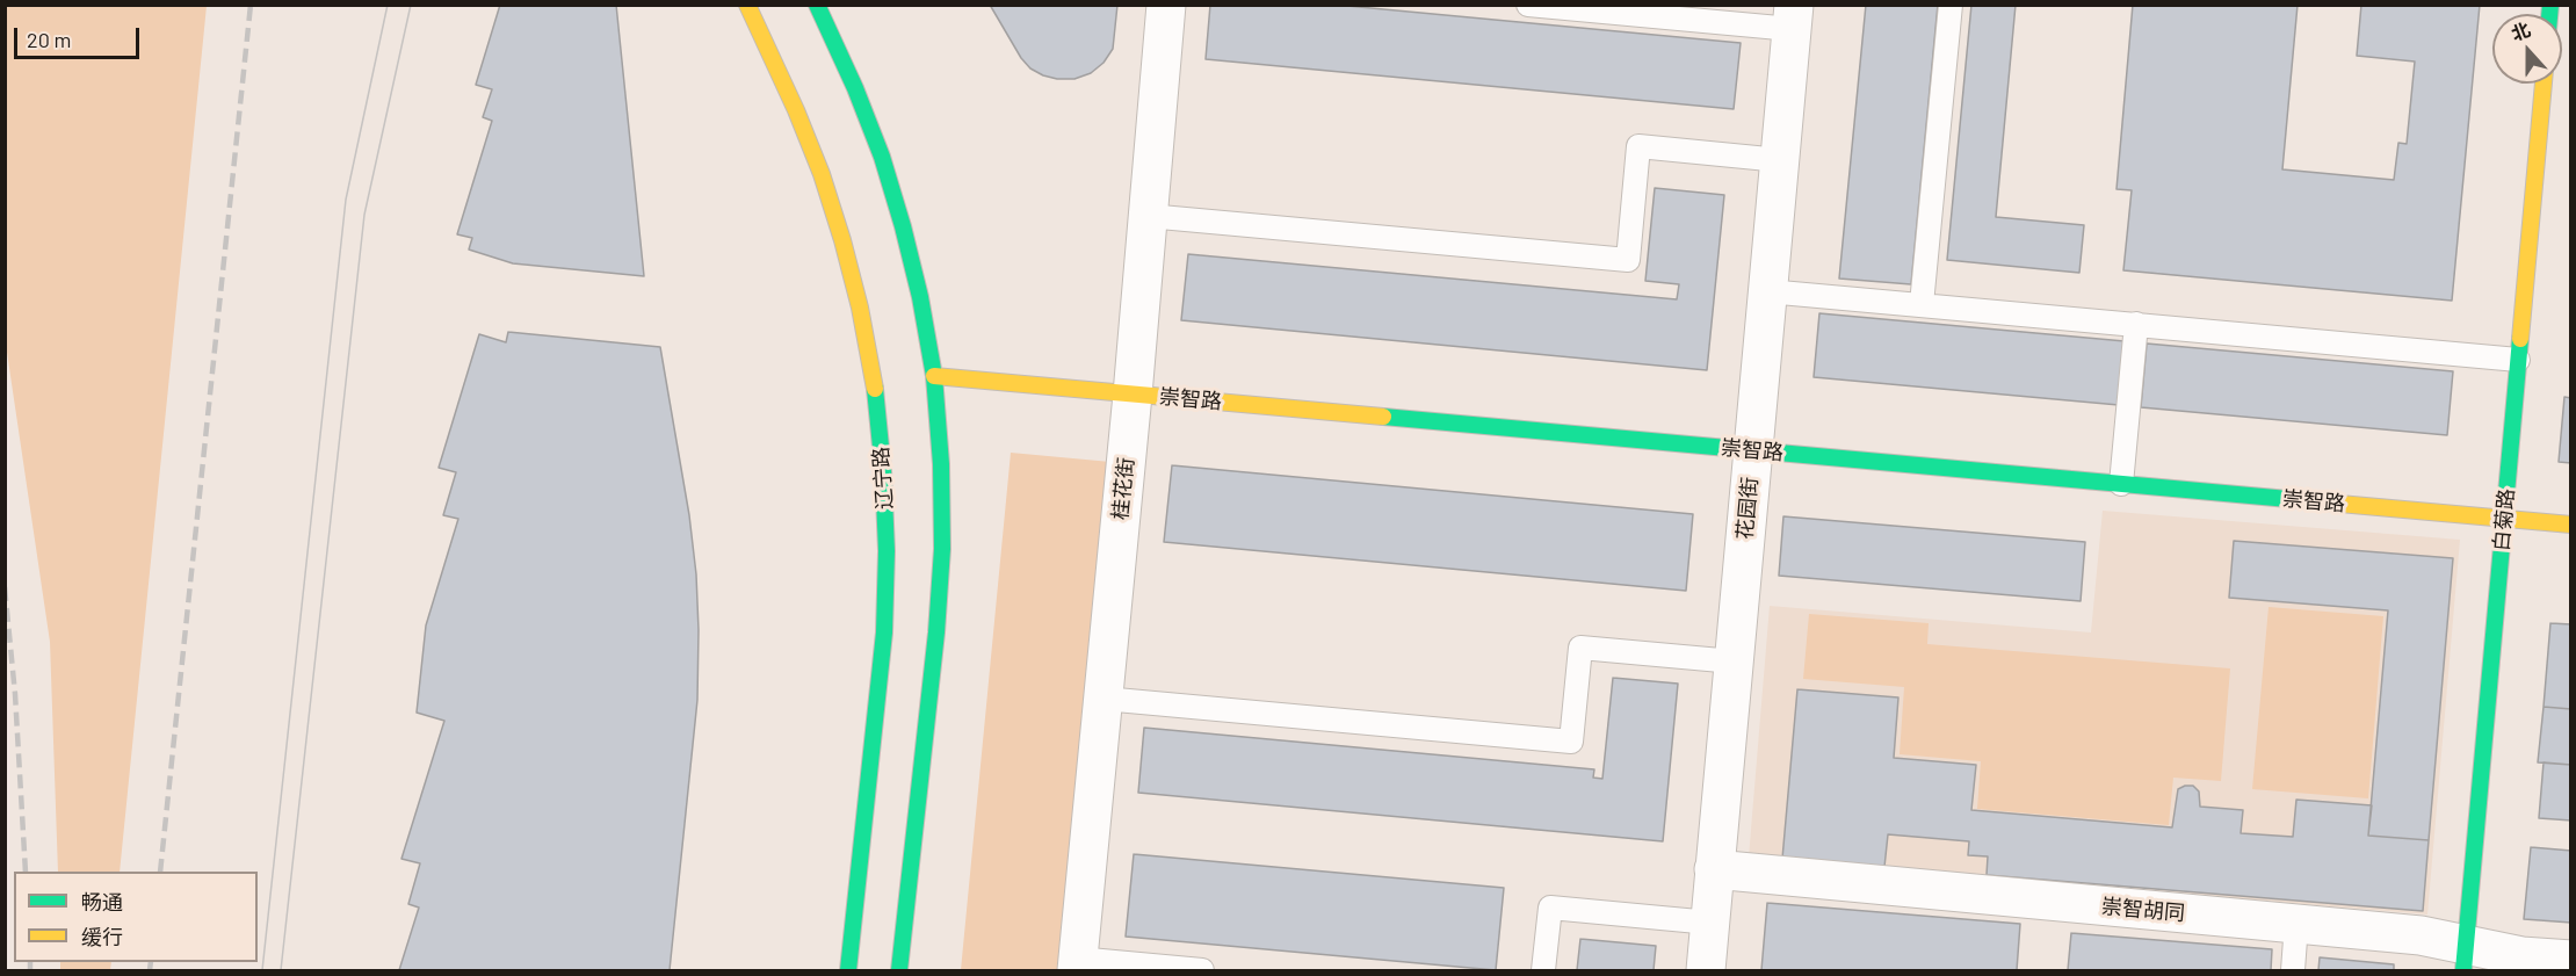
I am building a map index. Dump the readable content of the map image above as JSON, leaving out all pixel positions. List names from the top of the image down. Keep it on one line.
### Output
{"streets":{"street":["崇智路","辽宁路","桂花街","花园街","白菊路","崇智胡同"]},"crossings":[["崇智路","桂花街"],["崇智路","花园街"],["崇智路","白菊路"],["花园街","崇智胡同"],["白菊路","崇智胡同"]],"legend":["畅通","缓行"],"scale_bar":"20 m","north":"top"}
